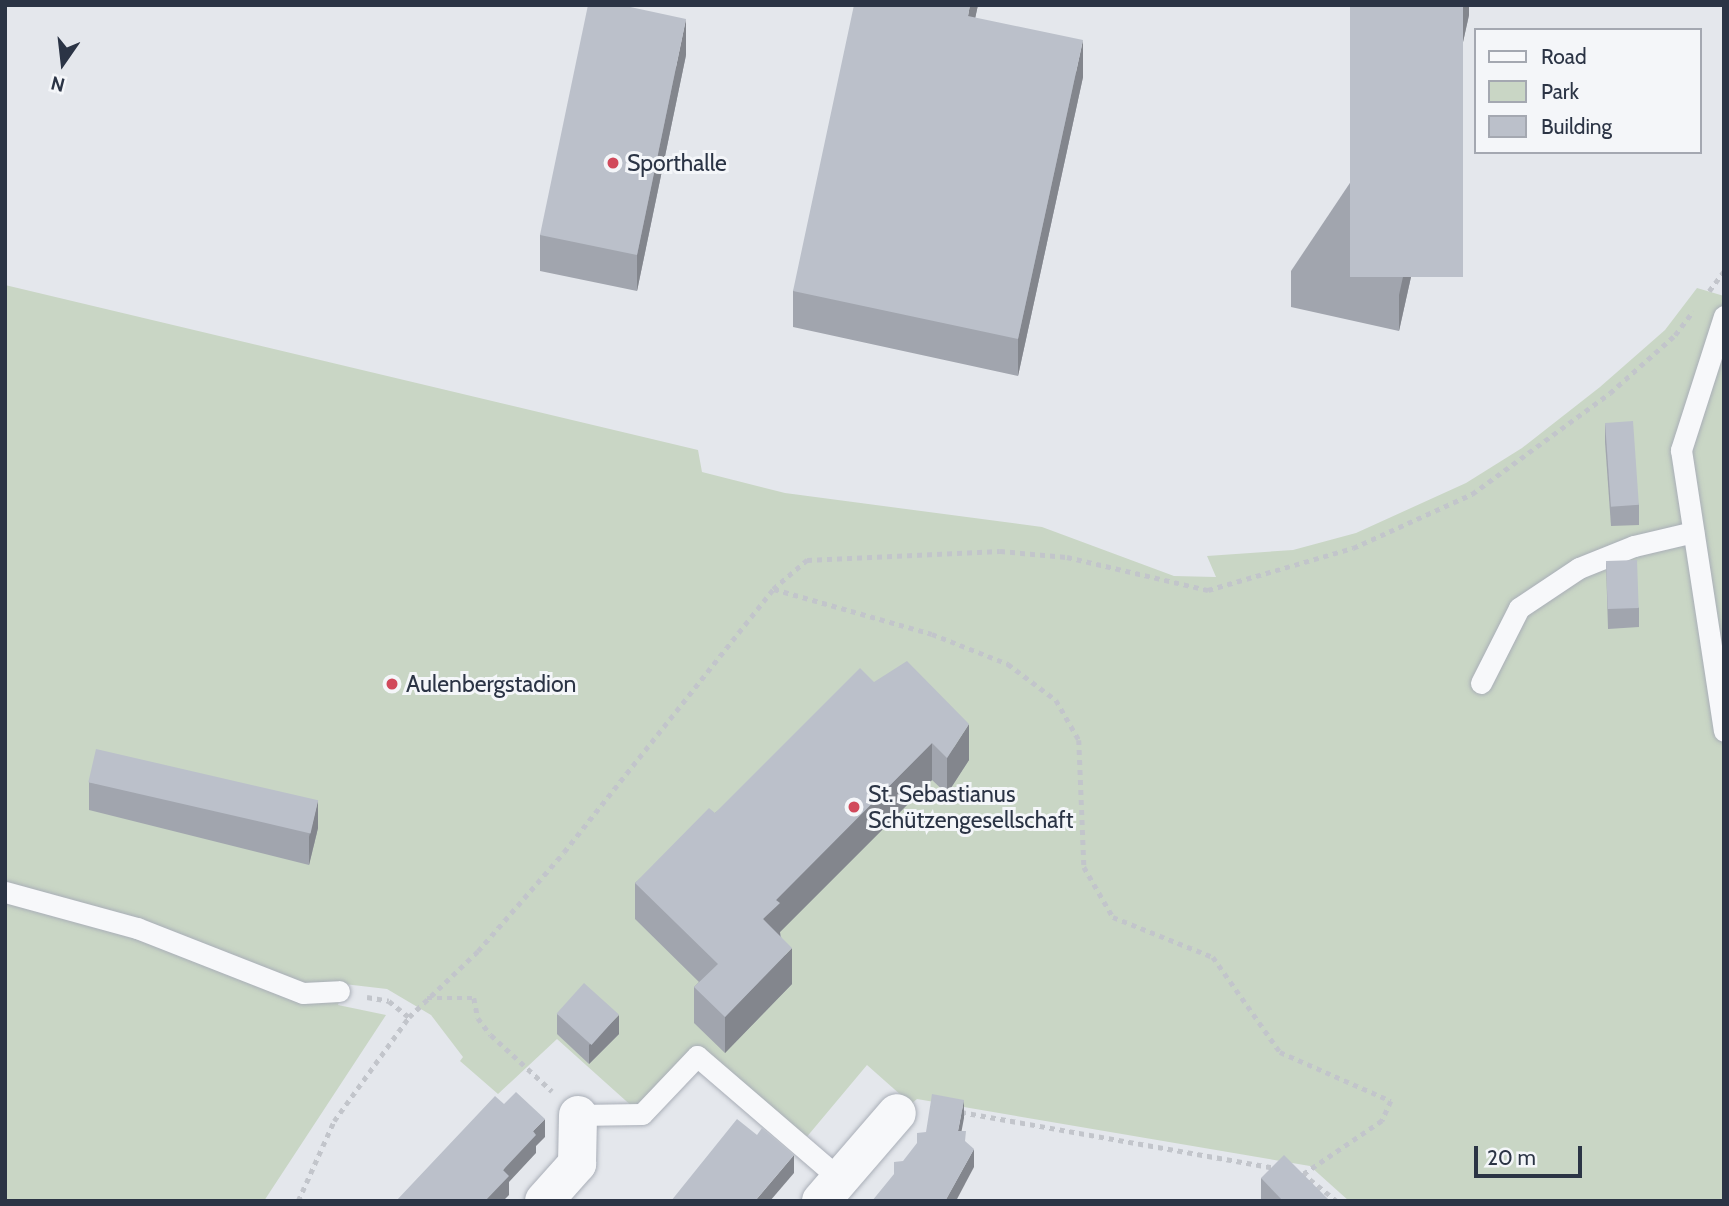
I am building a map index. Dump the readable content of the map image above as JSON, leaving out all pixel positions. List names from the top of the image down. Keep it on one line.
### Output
{"places":["Sporthalle","Aulenbergstadion","St. Sebastianus Schützengesellschaft"],"legend":["Road","Park","Building"],"scale_bar":"20 m","north":"bottom"}
